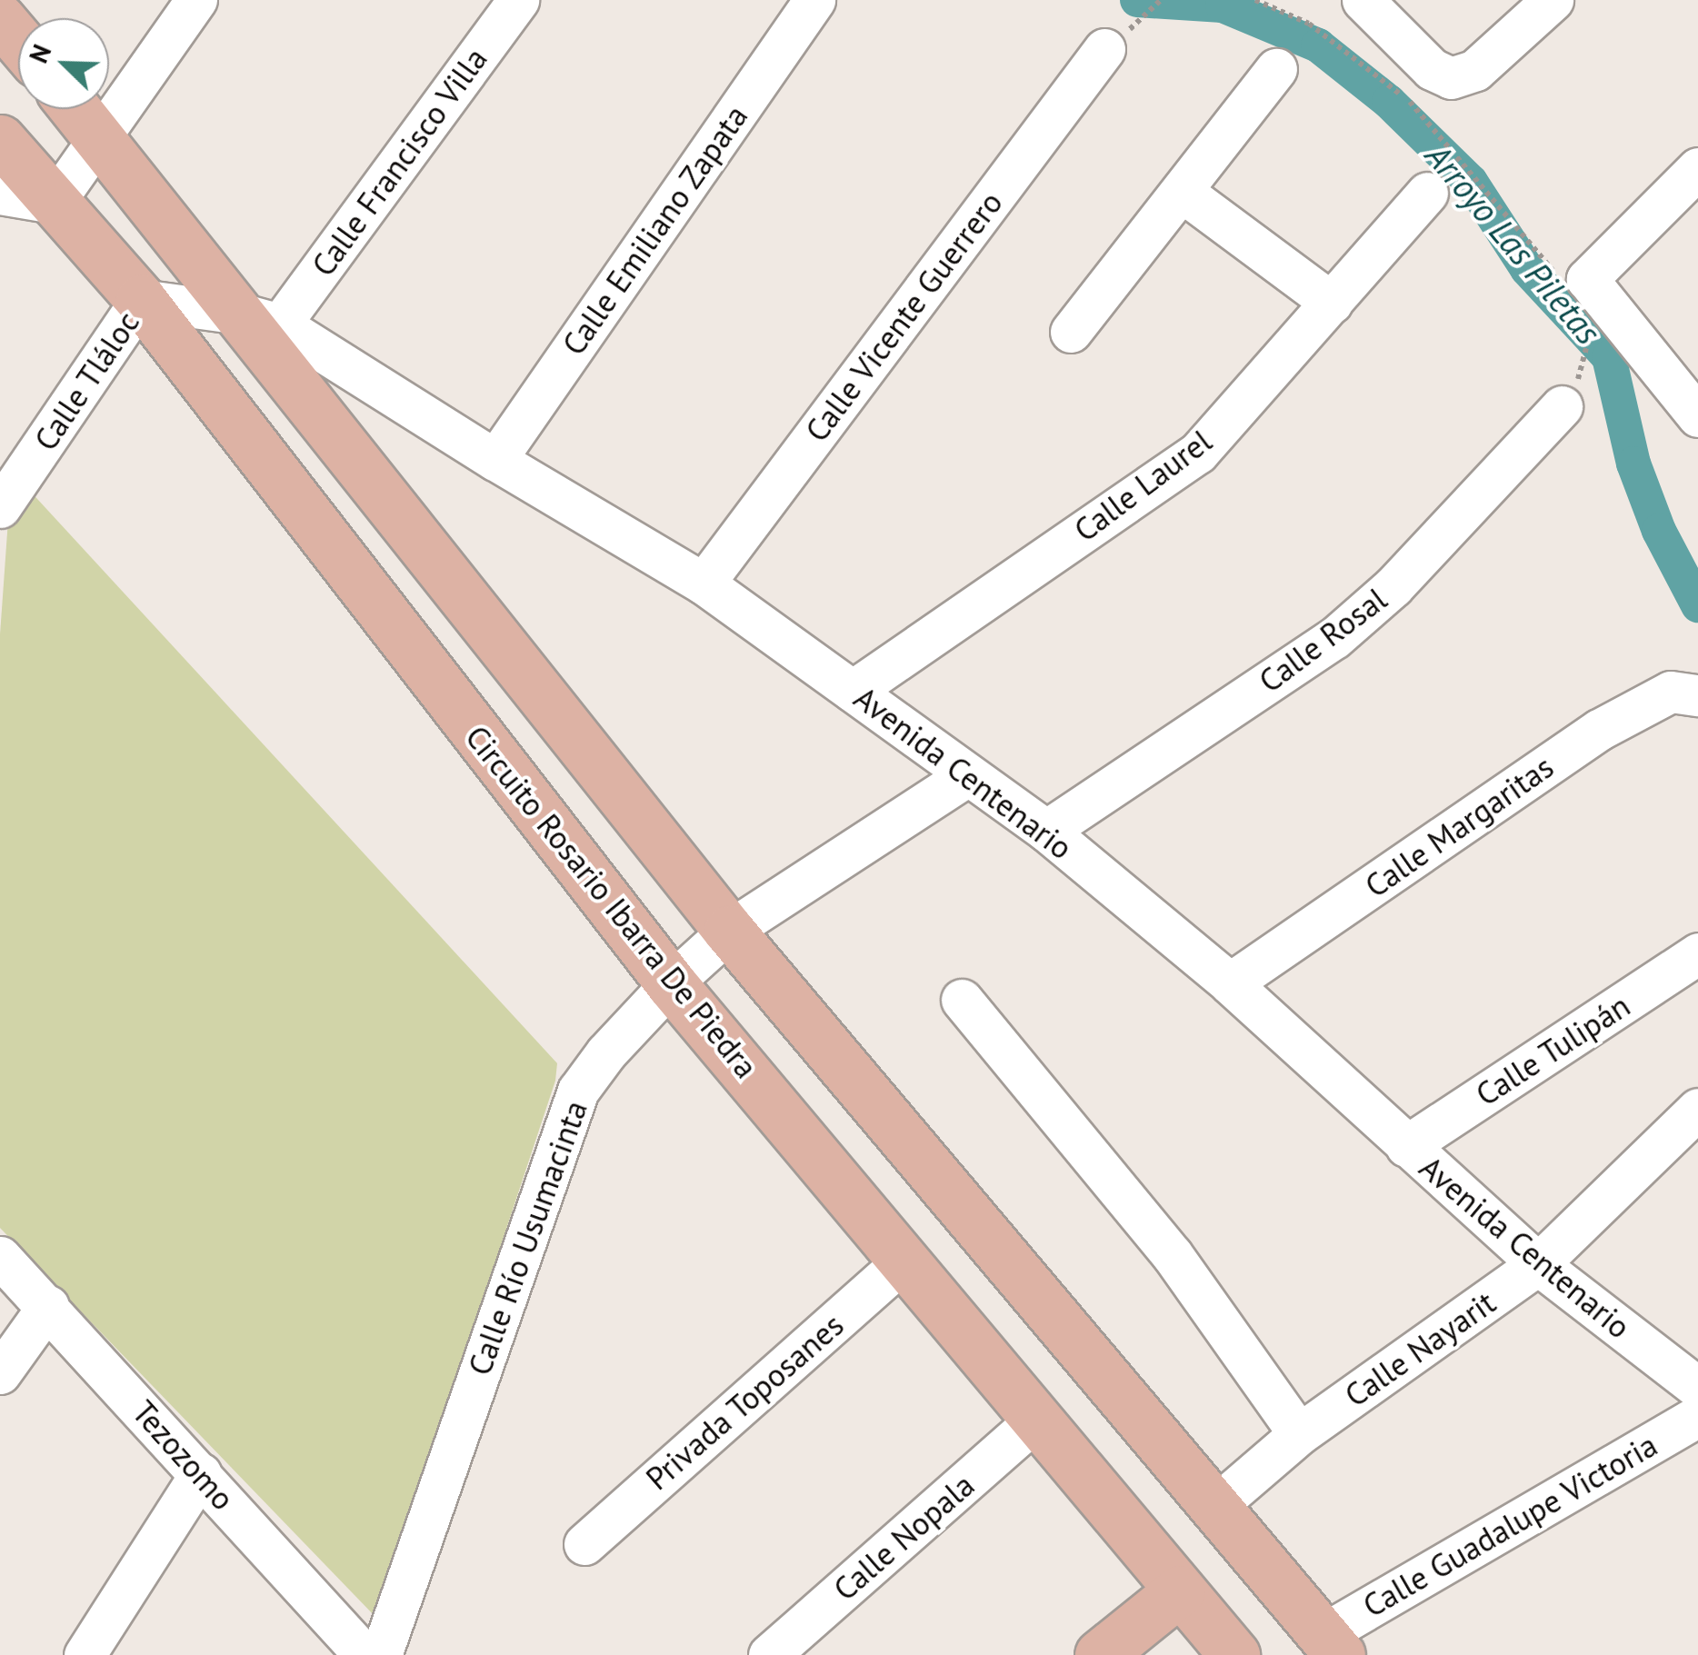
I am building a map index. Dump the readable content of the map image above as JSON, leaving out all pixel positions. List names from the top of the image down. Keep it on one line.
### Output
{"streets":{"main road":["Circuito Rosario Ibarra De Piedra"],"street":["Calle Francisco Villa","Calle Emiliano Zapata","Calle Vicente Guerrero","Calle Tláloc","Calle Laurel","Calle Rosal","Avenida Centenario","Calle Margaritas","Calle Tulipán","Calle Río Usumacinta","Calle Nayarit","Privada Toposanes","Tezozomo","Calle Guadalupe Victoria","Calle Nopala"]},"crossings":[["Calle Francisco Villa","Avenida Centenario"],["Calle Emiliano Zapata","Avenida Centenario"],["Calle Vicente Guerrero","Avenida Centenario"],["Calle Tláloc","Avenida Centenario"],["Calle Tláloc","Circuito Rosario Ibarra De Piedra"],["Calle Laurel","Avenida Centenario"],["Calle Rosal","Avenida Centenario"],["Avenida Centenario","Calle Margaritas"],["Avenida Centenario","Circuito Rosario Ibarra De Piedra"],["Avenida Centenario","Calle Tulipán"],["Avenida Centenario","Calle Río Usumacinta"],["Avenida Centenario","Calle Nayarit"],["Circuito Rosario Ibarra De Piedra","Calle Río Usumacinta"],["Circuito Rosario Ibarra De Piedra","Privada Toposanes"],["Circuito Rosario Ibarra De Piedra","Calle Nopala"]],"water":["Arroyo Las Piletas"],"north":"top left"}
